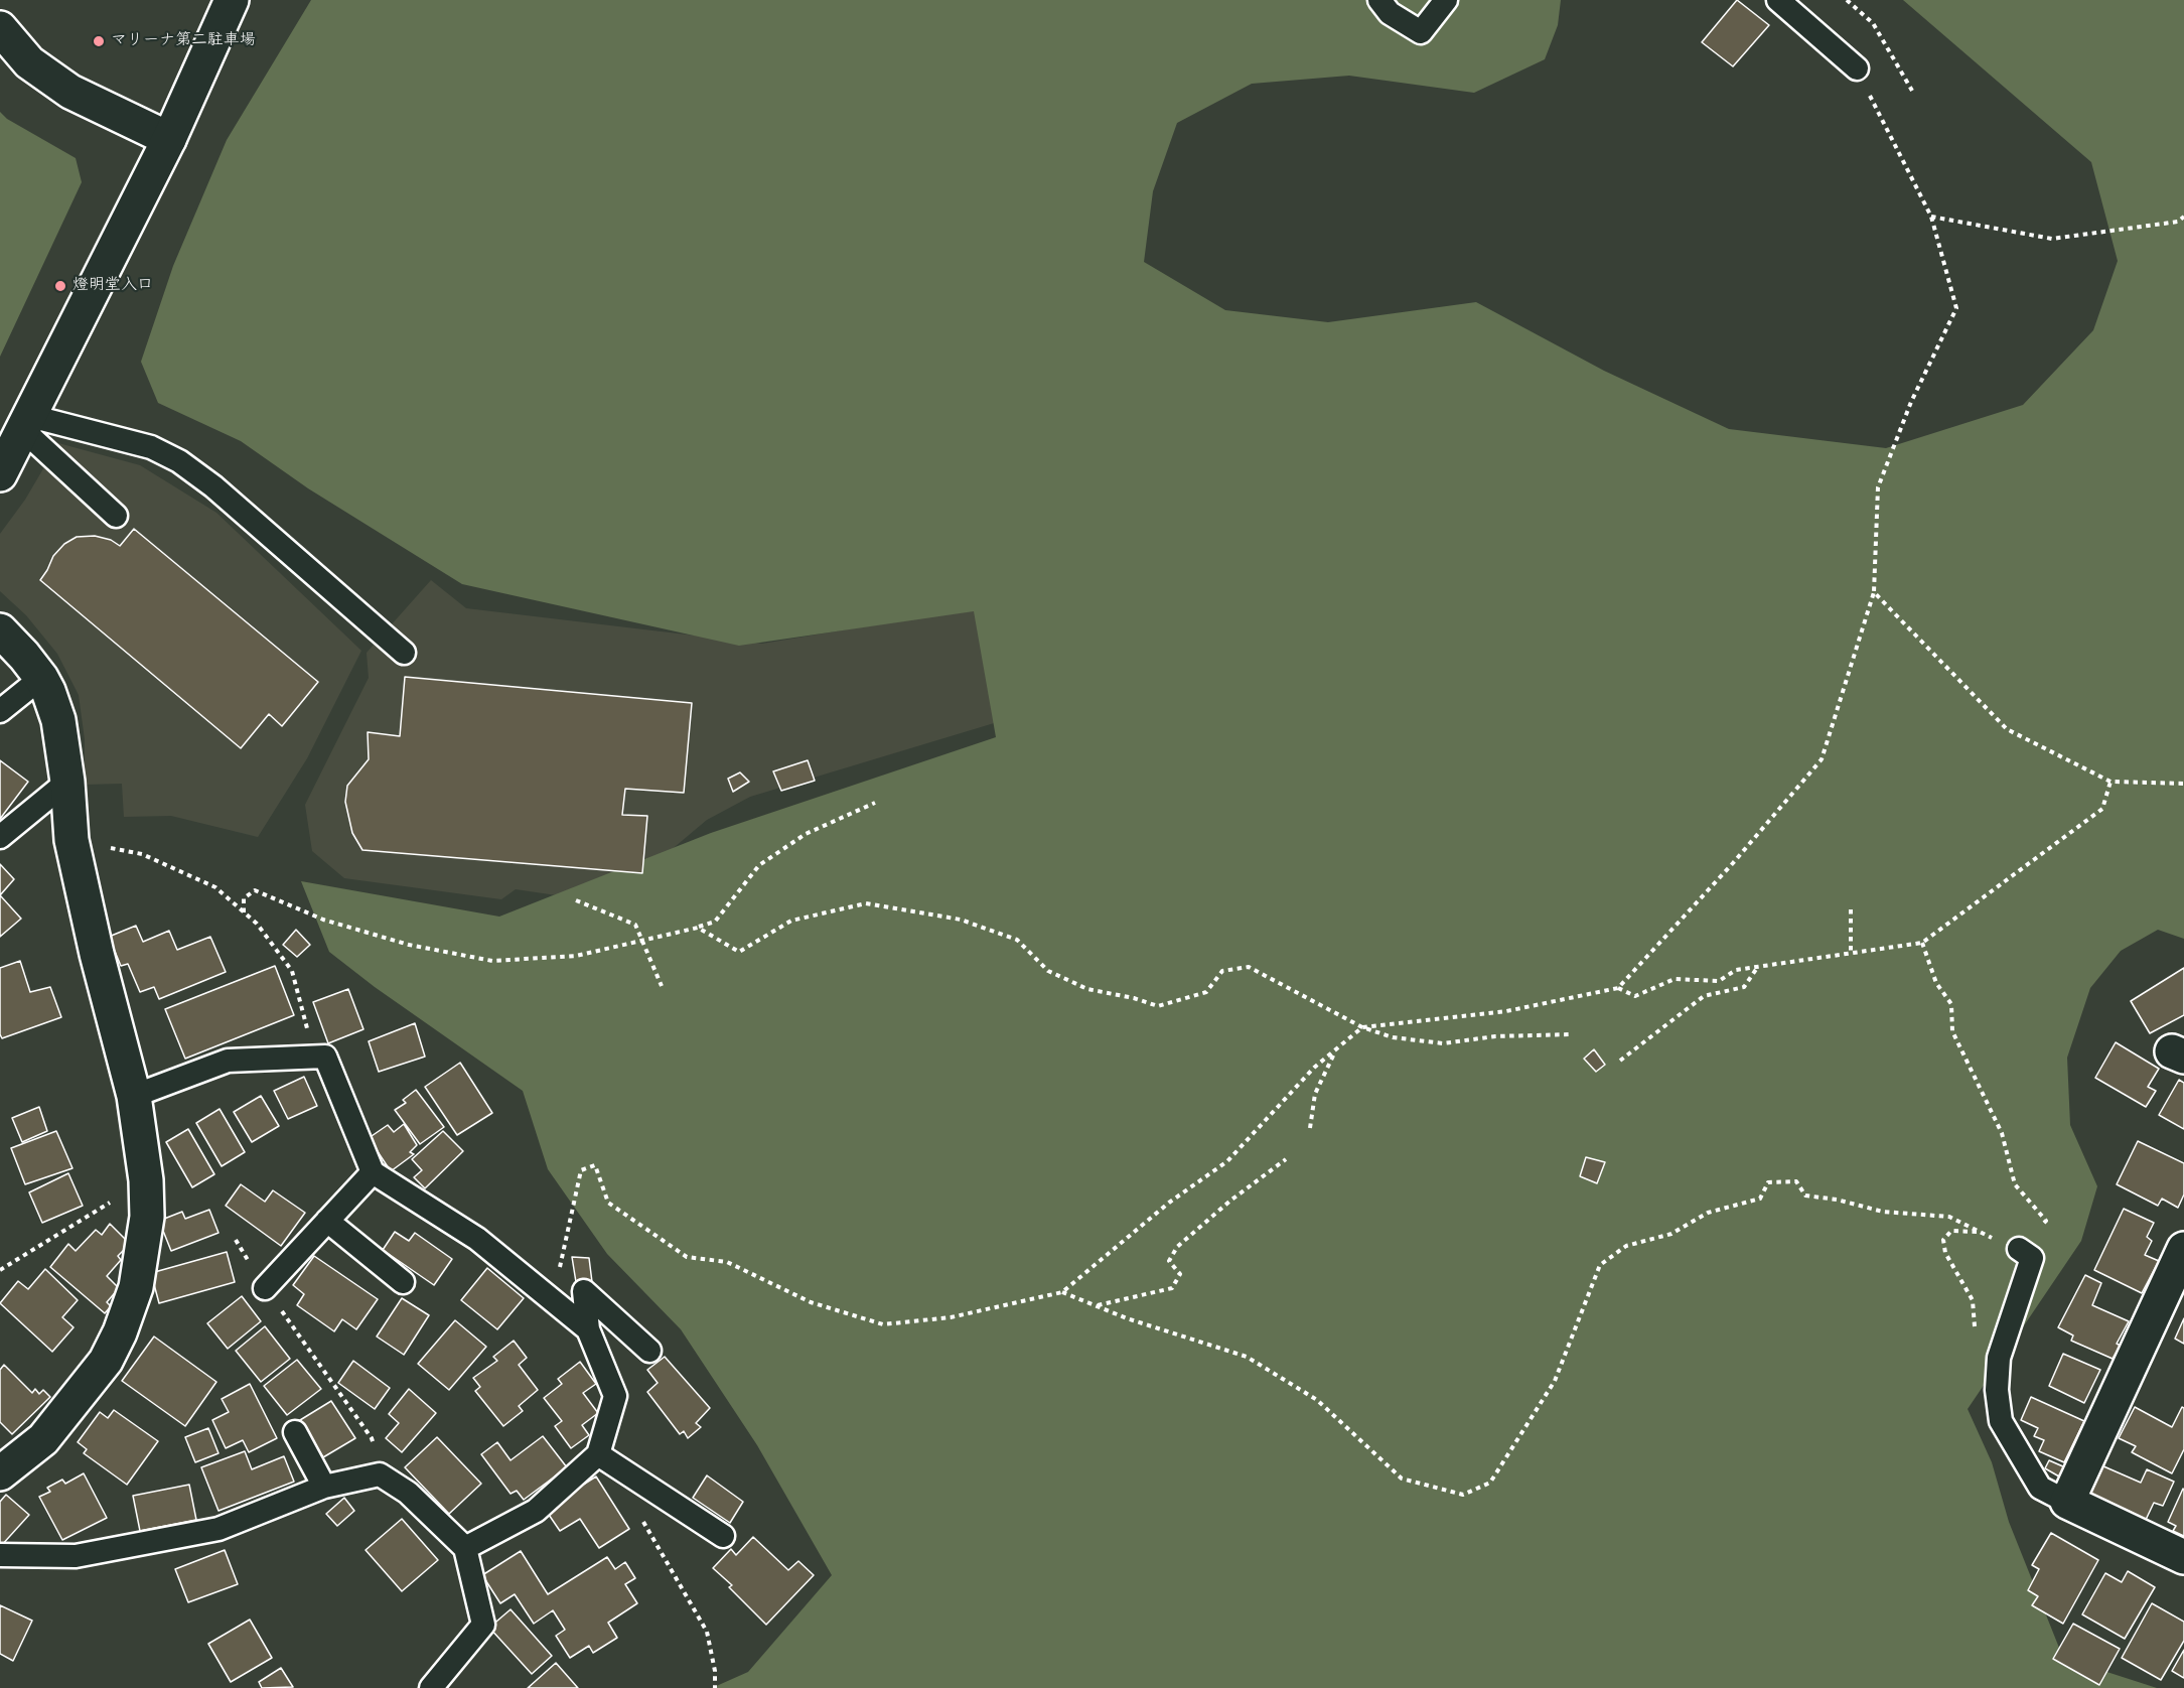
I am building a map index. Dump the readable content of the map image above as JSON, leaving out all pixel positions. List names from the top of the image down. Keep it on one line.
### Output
{"places":["マリーナ第二駐車場","燈明堂入口"]}
